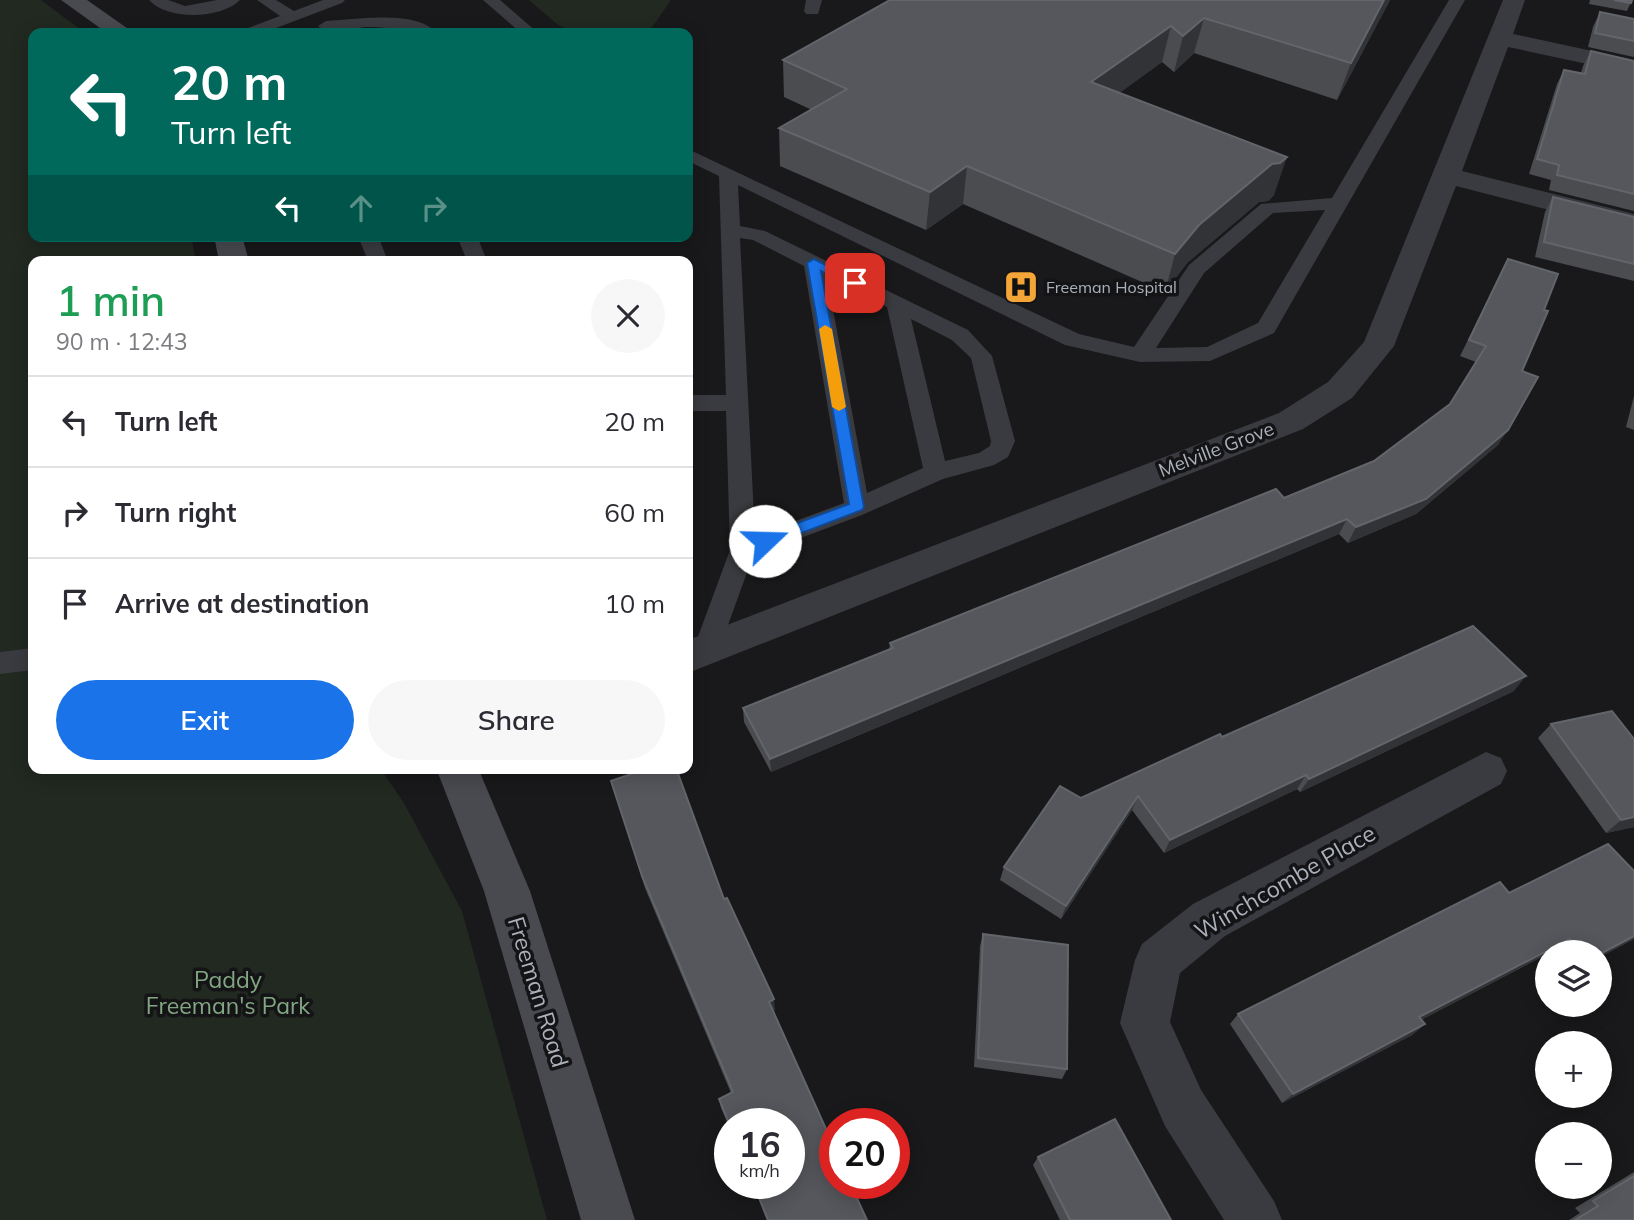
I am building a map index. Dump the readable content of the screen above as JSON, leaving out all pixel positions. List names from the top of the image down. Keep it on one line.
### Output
{"streets":{"street":["Melville Grove","Winchcombe Place","Freeman Road"]},"parks":["Paddy Freeman's Park"],"places":{"hospital":["Freeman Hospital"]},"page":{"turn":["20 m","Turn left"],"heading":["1 min","90 m · 12:43"],"list":[{"name":"Turn left","value":"20 m"},{"name":"Turn right","value":"60 m"},{"name":"Arrive at destination","value":"10 m"}],"buttons":["Exit","Share"],"map_buttons":["+","−"],"speed":"16 km/h","limit":"20"}}
